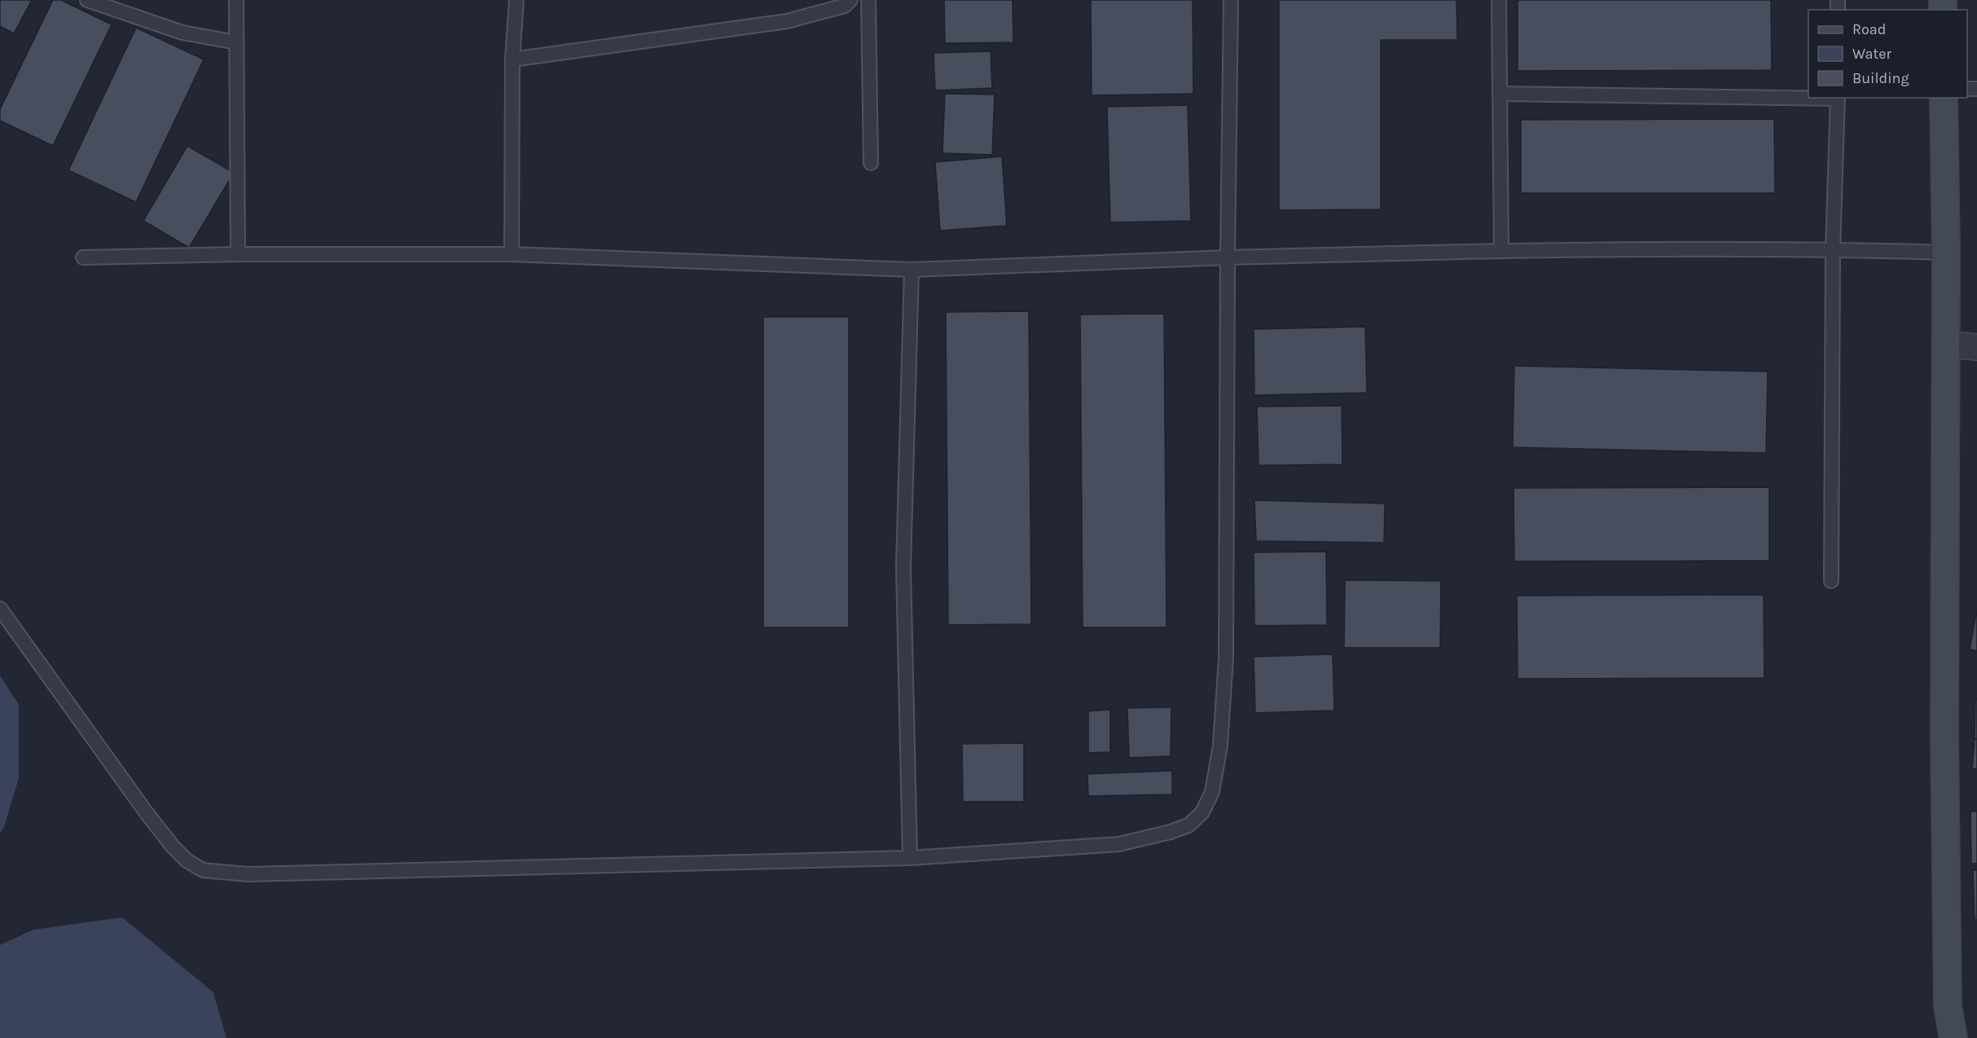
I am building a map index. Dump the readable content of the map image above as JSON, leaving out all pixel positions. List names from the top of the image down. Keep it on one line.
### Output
{"legend":["Road","Water","Building"]}
